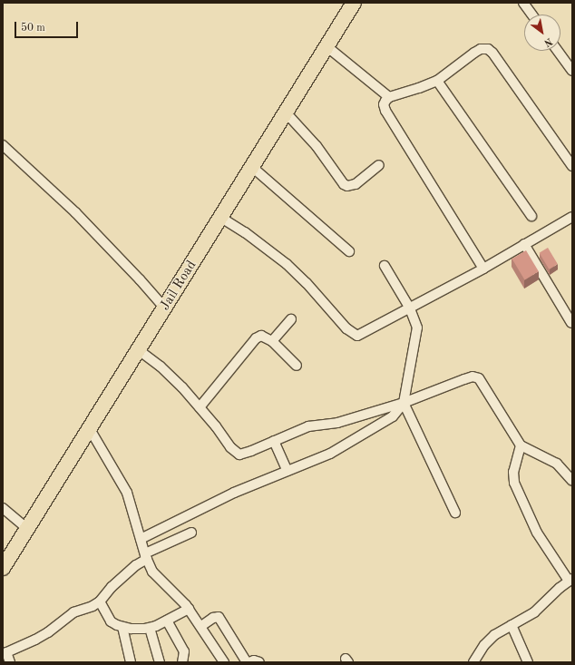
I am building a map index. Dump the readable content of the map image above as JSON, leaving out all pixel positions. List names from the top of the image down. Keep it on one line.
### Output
{"streets":{"main road":["Jail Road"]},"scale_bar":"50 m","north":"bottom right"}
